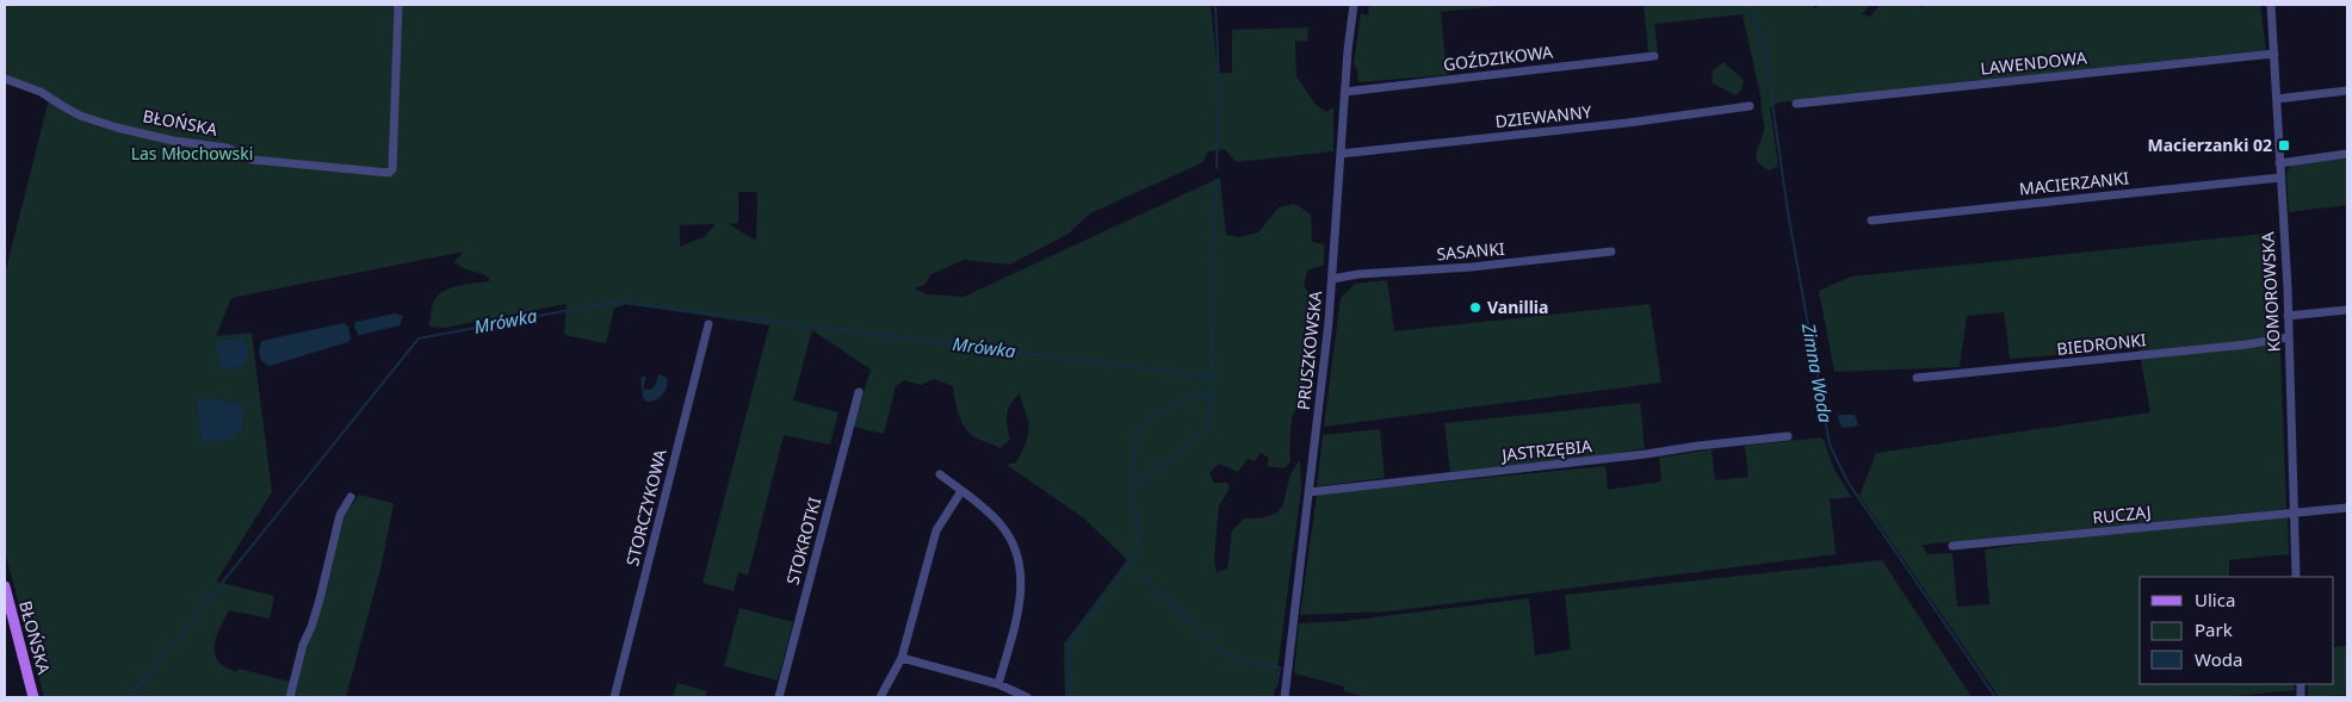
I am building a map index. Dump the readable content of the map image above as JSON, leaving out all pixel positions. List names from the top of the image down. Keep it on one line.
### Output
{"streets":{"main road":["BŁOŃSKA"],"street":["GOŹDZIKOWA","LAWENDOWA","DZIEWANNY","MACIERZANKI","SASANKI","KOMOROWSKA","BIEDRONKI","PRUSZKOWSKA","JASTRZĘBIA","STORCZYKOWA","RUCZAJ","STOKROTKI"]},"crossings":[["GOŹDZIKOWA","PRUSZKOWSKA"],["LAWENDOWA","KOMOROWSKA"],["DZIEWANNY","PRUSZKOWSKA"],["MACIERZANKI","KOMOROWSKA"],["SASANKI","PRUSZKOWSKA"],["KOMOROWSKA","BIEDRONKI"],["KOMOROWSKA","RUCZAJ"],["PRUSZKOWSKA","JASTRZĘBIA"]],"water":["Mrówka","Zimna Woda"],"parks":["Las Młochowski"],"places":{"transit":["Macierzanki 02"],"other":["Vanillia"]},"legend":["Ulica","Park","Woda"]}
